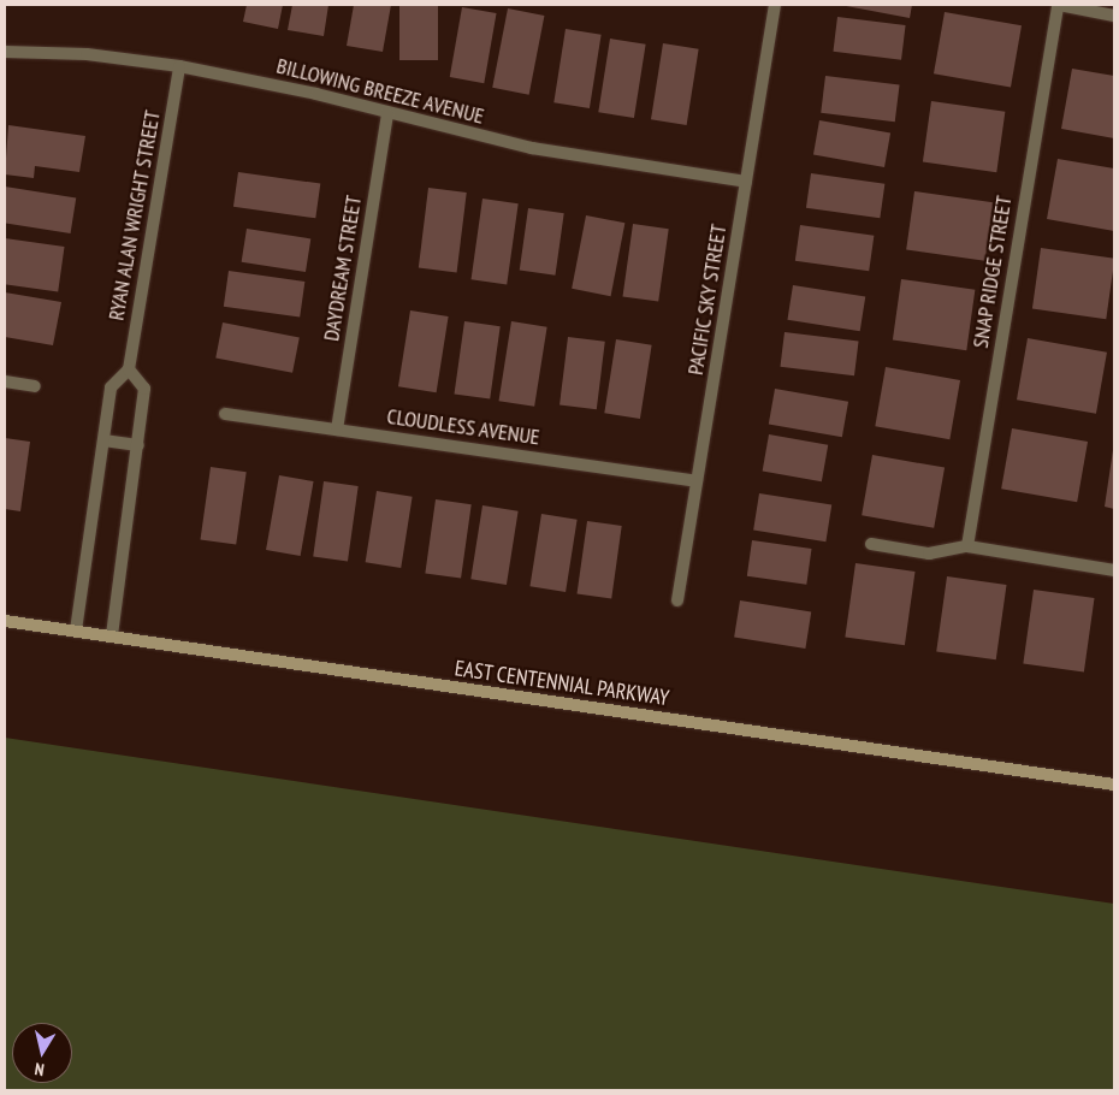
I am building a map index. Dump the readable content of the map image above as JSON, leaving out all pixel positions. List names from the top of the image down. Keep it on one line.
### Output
{"streets":{"main road":["EAST CENTENNIAL PARKWAY"],"street":["BILLOWING BREEZE AVENUE","RYAN ALAN WRIGHT STREET","DAYDREAM STREET","SNAP RIDGE STREET","PACIFIC SKY STREET","CLOUDLESS AVENUE"]},"crossings":[["BILLOWING BREEZE AVENUE","RYAN ALAN WRIGHT STREET"],["BILLOWING BREEZE AVENUE","DAYDREAM STREET"],["BILLOWING BREEZE AVENUE","PACIFIC SKY STREET"],["DAYDREAM STREET","CLOUDLESS AVENUE"],["PACIFIC SKY STREET","CLOUDLESS AVENUE"]],"north":"bottom"}
